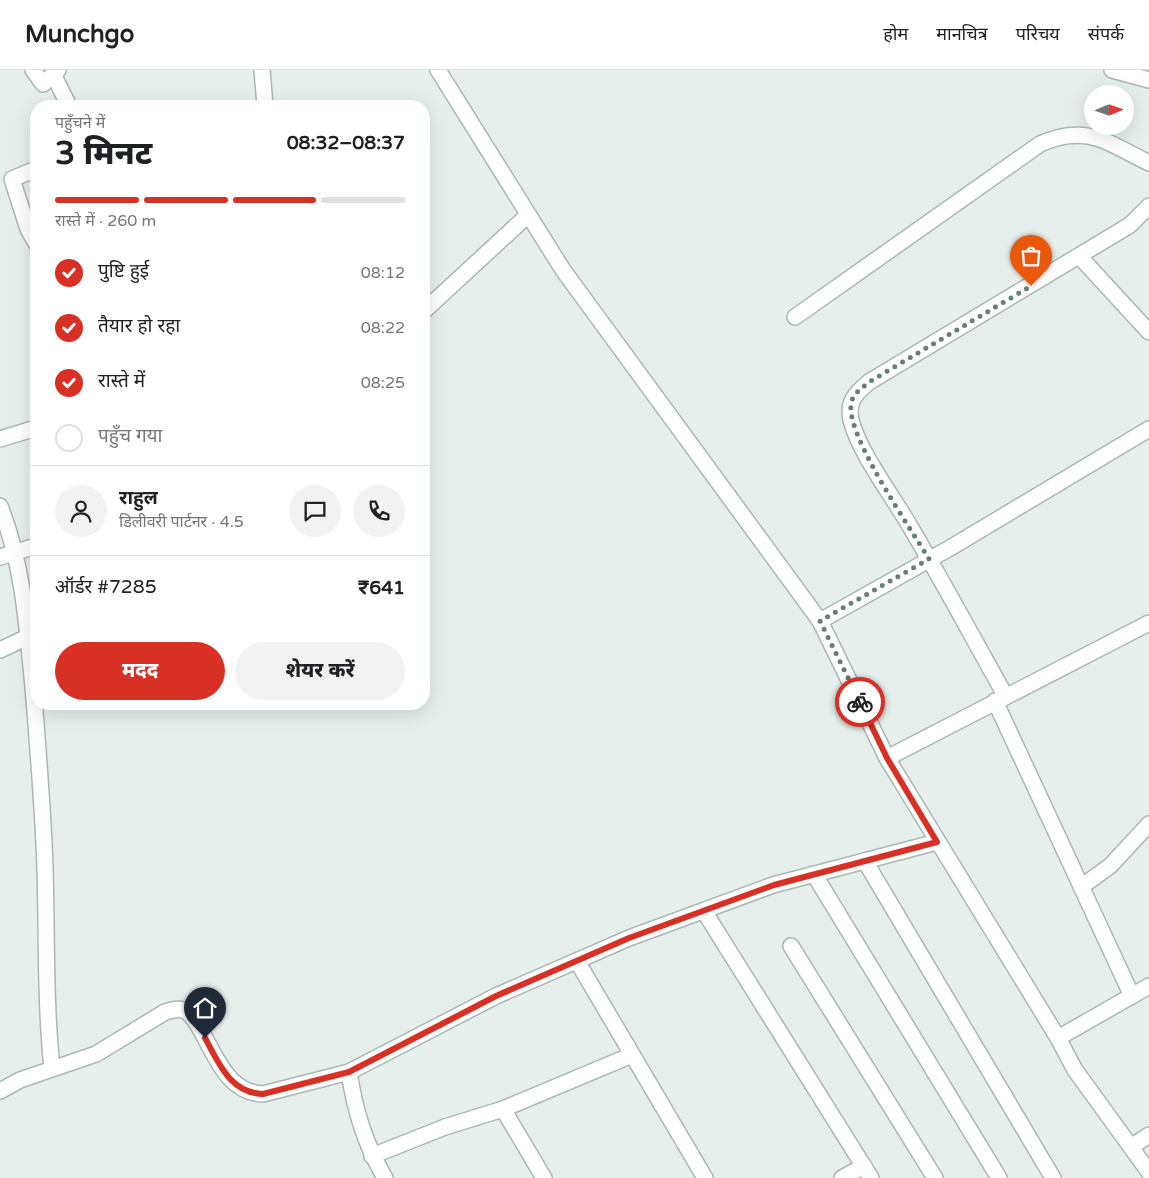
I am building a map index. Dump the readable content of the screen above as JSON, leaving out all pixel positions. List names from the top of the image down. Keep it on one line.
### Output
{"north":"right","page":{"header":"Munchgo","nav":["होम","मानचित्र","परिचय","संपर्क"],"heading":["3 मिनट","पहुँचने में","08:32–08:37"],"panel":["राहुल","डिलीवरी पार्टनर · 4.5","ऑर्डर #7285","₹641"],"bar":"रास्ते में · 260 m","list":[["पुष्टि हुई","08:12"],["तैयार हो रहा","08:22"],["रास्ते में","08:25"],"पहुँच गया"],"buttons":["मदद","शेयर करें"]}}
